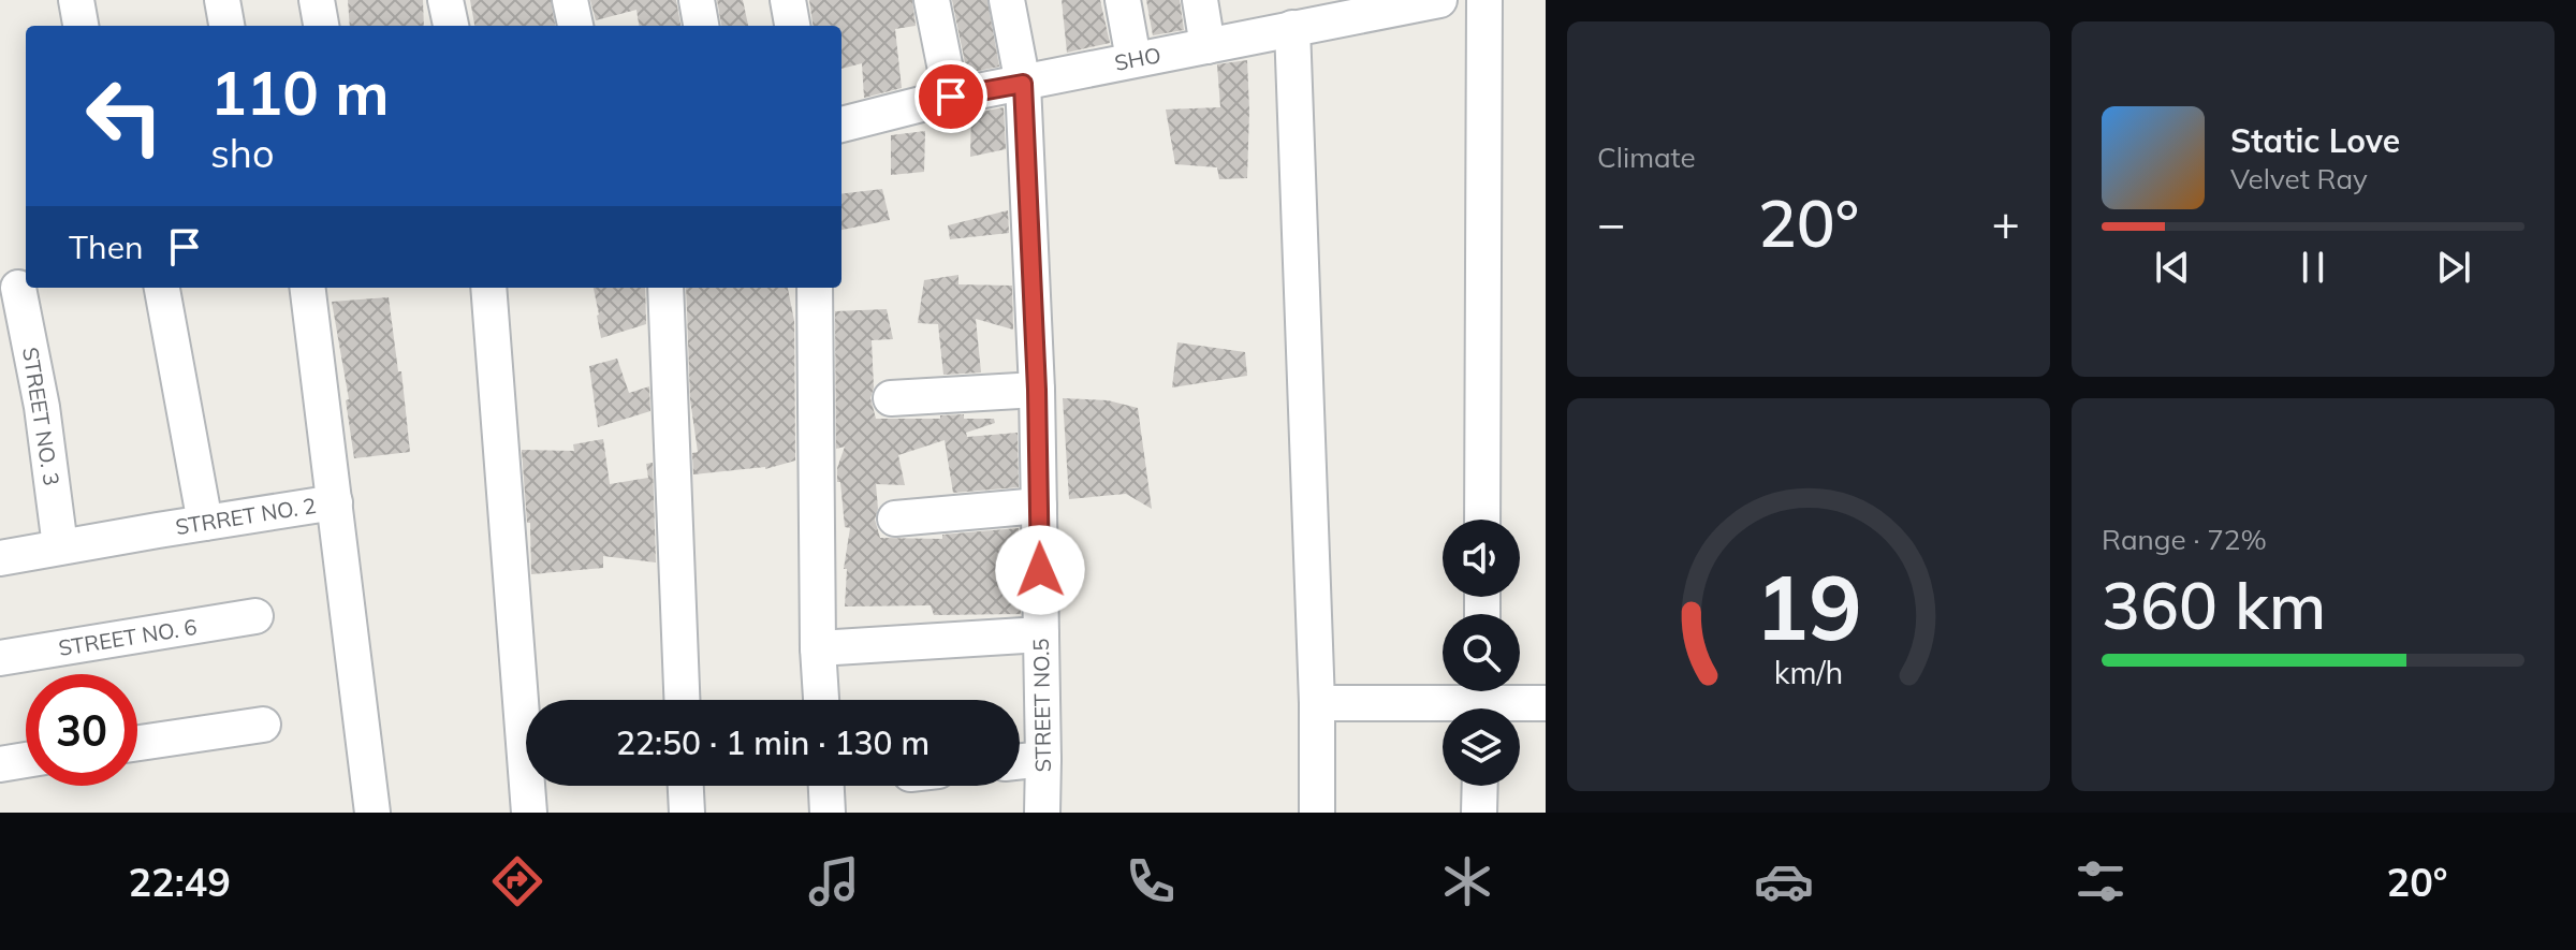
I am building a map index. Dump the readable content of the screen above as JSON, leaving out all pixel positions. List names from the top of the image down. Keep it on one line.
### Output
{"streets":{"street":["SHO","STREET NO. 3","STRRET NO. 2","STREET NO. 6","STREET NO.5"]},"crossings":[["SHO","STREET NO.5"],["STREET NO. 3","STRRET NO. 2"]],"page":{"tile":["Climate",["Range · 72%","360 km"]],"turn":["110 m","sho"],"song":["Static Love","Velvet Ray"],"heat":["−","20°","+"],"then":"Then","limit":"30","trip":"22:50 · 1 min · 130 m","tabs":["22:49","20°"],"gauge":["19","km/h"]}}
